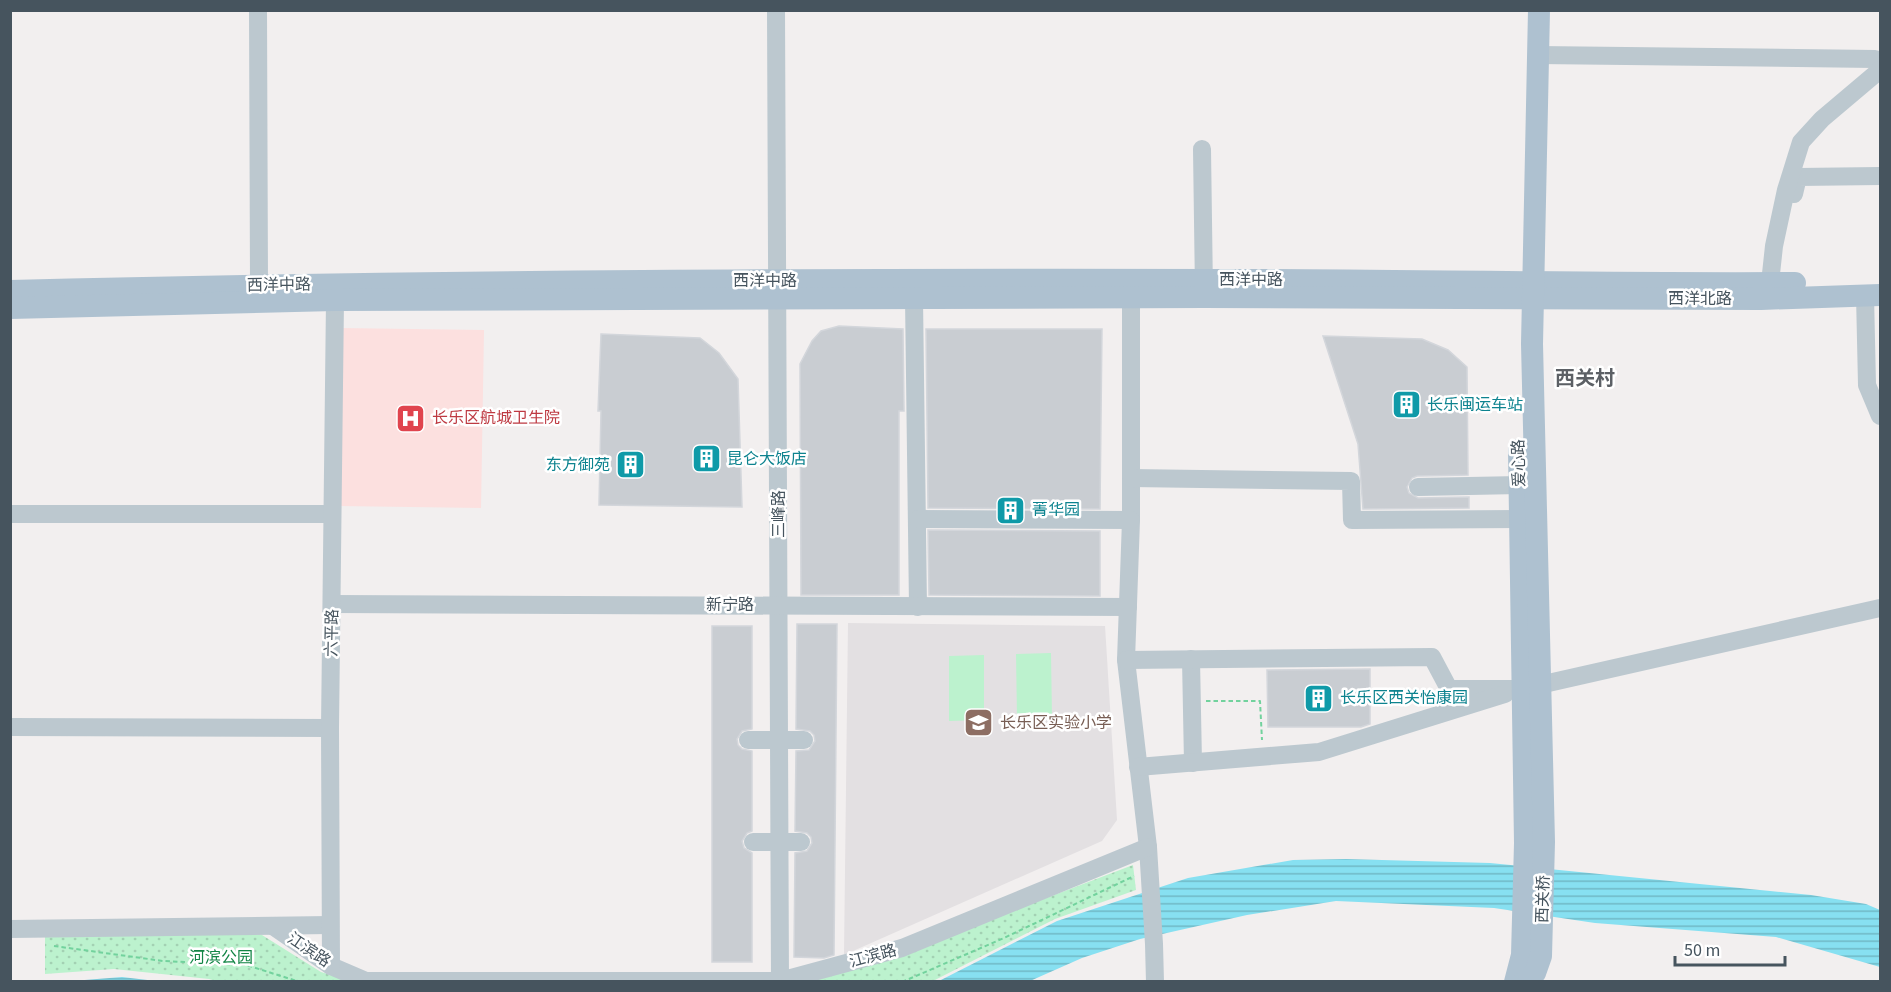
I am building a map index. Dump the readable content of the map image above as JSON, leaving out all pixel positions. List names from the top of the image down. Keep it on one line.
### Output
{"streets":{"main road":["西洋中路","西洋北路","爱心路","西关桥"],"street":["三峰路","新宁路","六平路","江滨路"]},"crossings":[["西洋中路","西洋北路"],["西洋中路","爱心路"],["西洋中路","三峰路"],["西洋中路","六平路"],["西洋北路","爱心路"],["爱心路","西关桥"],["三峰路","新宁路"],["三峰路","江滨路"],["新宁路","六平路"],["六平路","江滨路"]],"districts":["西关村"],"parks":["河滨公园"],"places":{"building":["长乐闽运车站","昆仑大饭店","东方御苑","菁华园","长乐区西关怡康园"],"hospital":["长乐区航城卫生院"],"school or university":["长乐区实验小学"]},"scale_bar":"50 m"}
